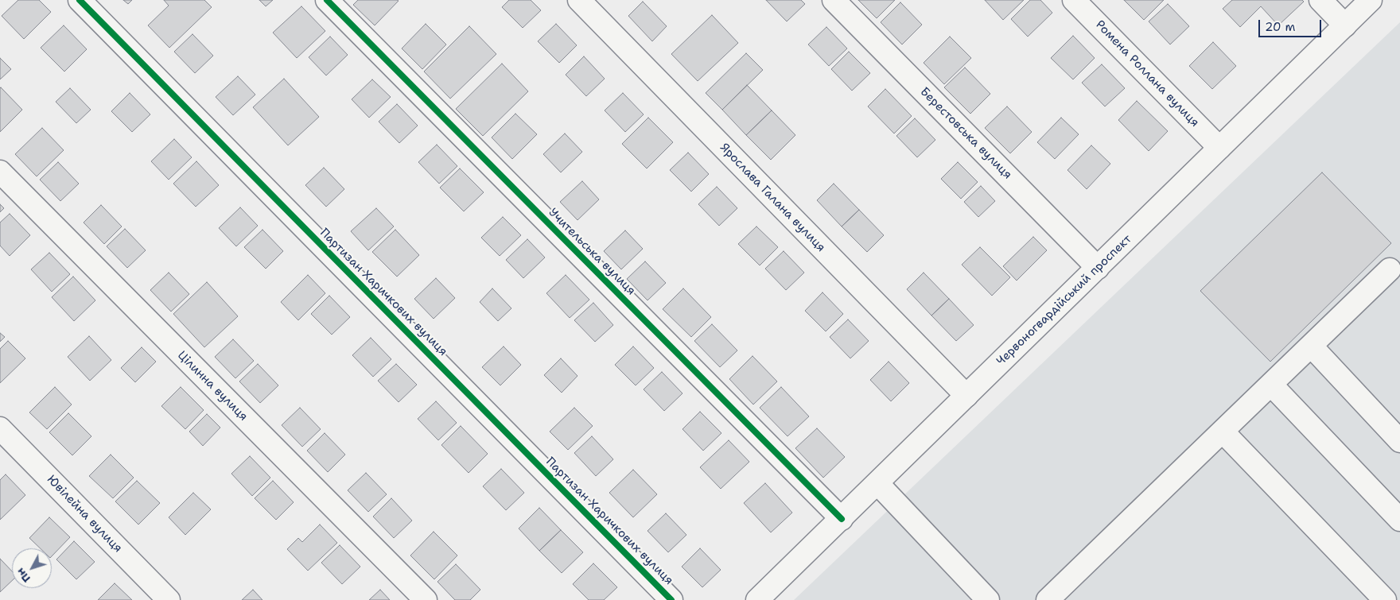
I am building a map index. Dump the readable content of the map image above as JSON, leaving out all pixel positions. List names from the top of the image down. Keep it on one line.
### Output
{"streets":{"street":["Ромена Роллана вулиця","Берестовська вулиця","Ярослава Галана вулиця","Учительська вулиця","Партизан Харичкових вулиця","Червоногвардійський проспект","Цілинна вулиця","Ювілейна вулиця"]},"crossings":[["Ромена Роллана вулиця","Червоногвардійський проспект"],["Берестовська вулиця","Червоногвардійський проспект"],["Ярослава Галана вулиця","Червоногвардійський проспект"],["Учительська вулиця","Червоногвардійський проспект"]],"scale_bar":"20 m","north":"bottom left"}
